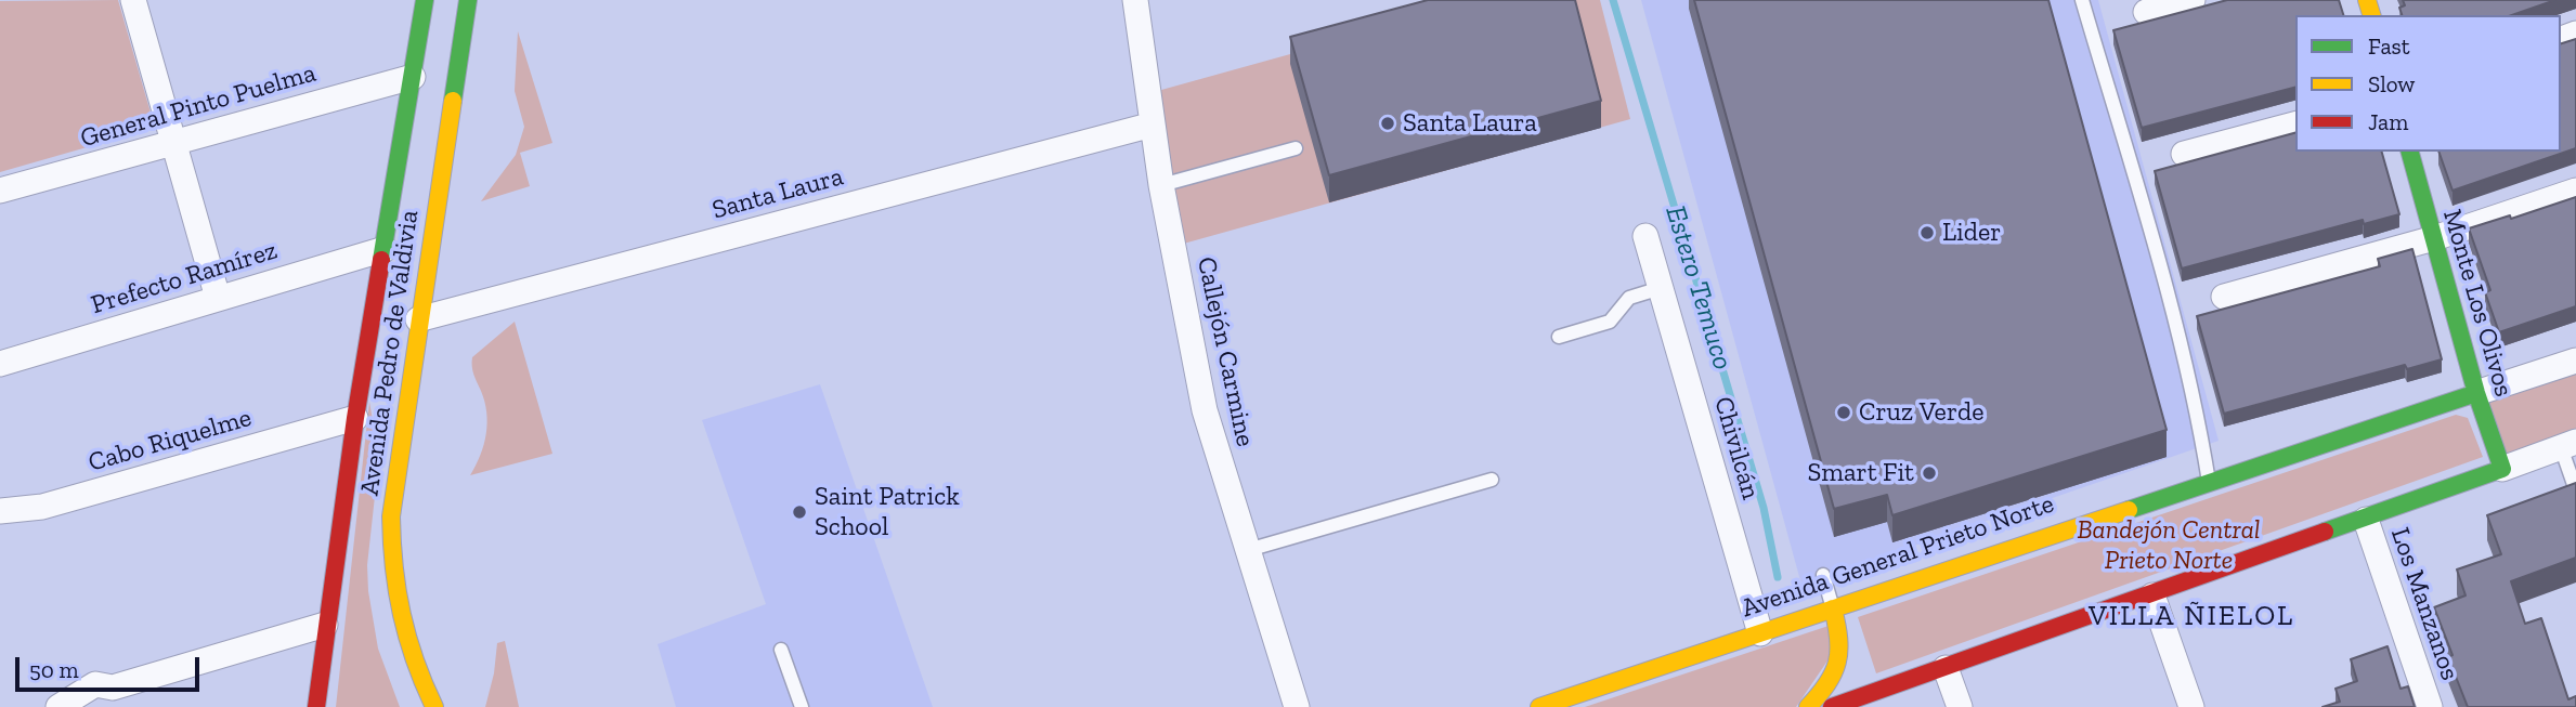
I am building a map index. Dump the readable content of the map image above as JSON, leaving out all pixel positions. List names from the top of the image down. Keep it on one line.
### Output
{"streets":{"street":["General Pinto Puelma","Santa Laura","Prefecto Ramírez","Monte Los Olivos","Callejón Carmine","Avenida Pedro de Valdivia","Cabo Riquelme","Chivilcán","Avenida General Prieto Norte","Los Manzanos"]},"crossings":[["General Pinto Puelma","Avenida Pedro de Valdivia"],["Santa Laura","Callejón Carmine"],["Santa Laura","Avenida Pedro de Valdivia"],["Prefecto Ramírez","Avenida Pedro de Valdivia"],["Monte Los Olivos","Avenida General Prieto Norte"],["Avenida Pedro de Valdivia","Cabo Riquelme"],["Chivilcán","Avenida General Prieto Norte"]],"districts":["VILLA ÑIELOL"],"water":["Estero Temuco"],"parks":["Bandejón Central Prieto Norte"],"places":["Santa Laura","Lider","Cruz Verde","Smart Fit","Saint Patrick School"],"legend":["Fast","Slow","Jam"],"scale_bar":"50 m"}
